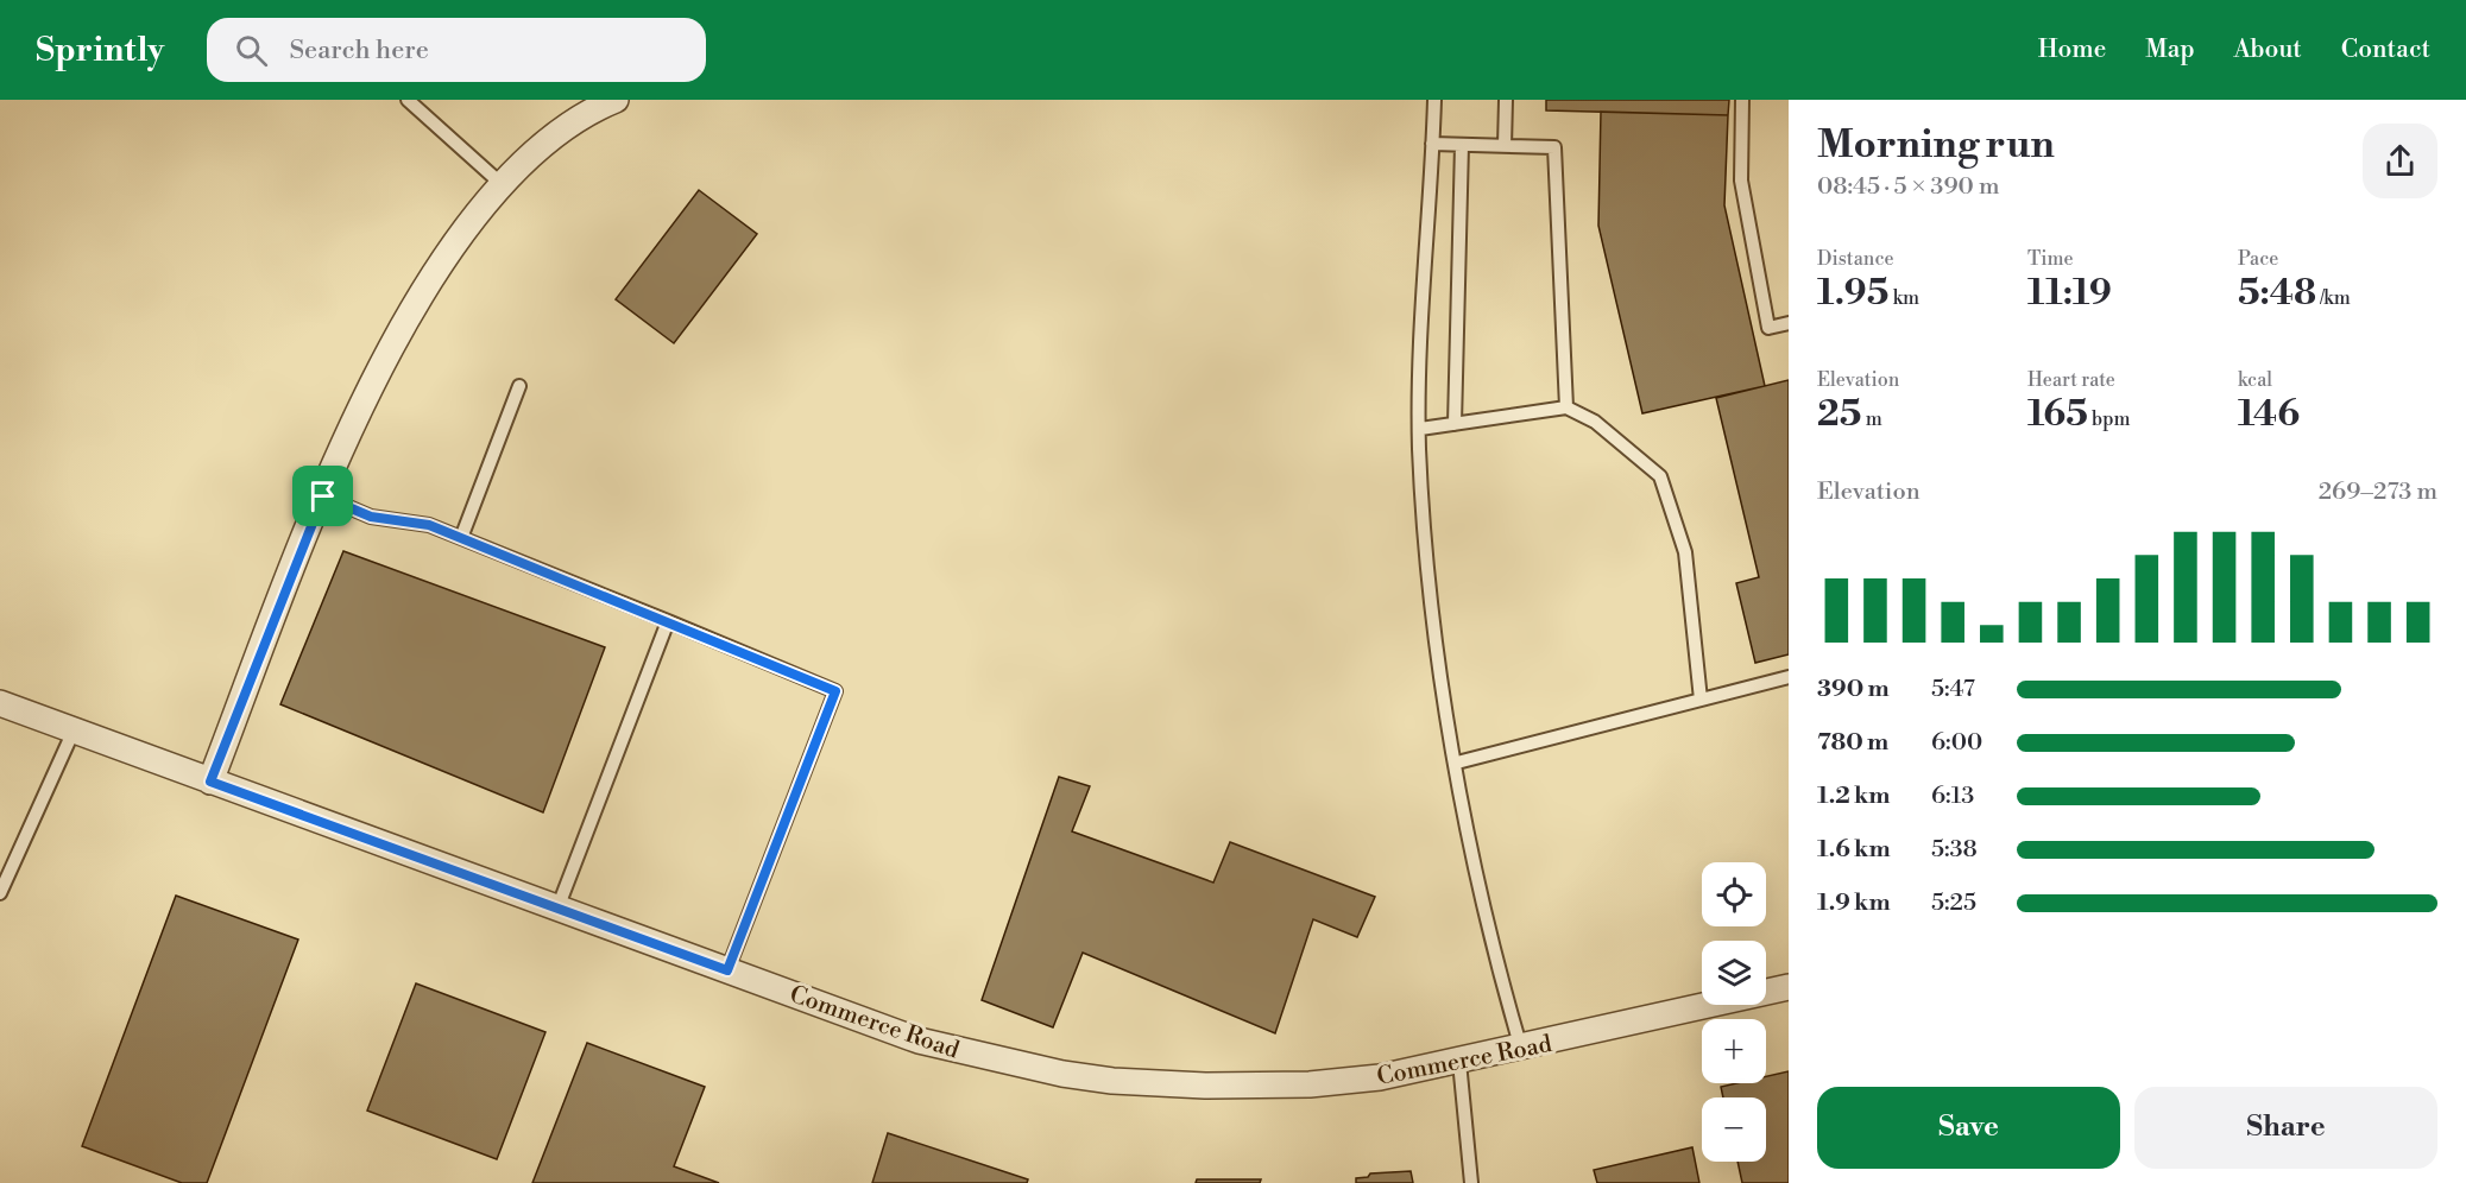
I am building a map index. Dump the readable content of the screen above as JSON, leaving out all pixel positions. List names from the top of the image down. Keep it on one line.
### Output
{"streets":{"street":["Commerce Road"]},"page":{"header":"Sprintly","search":"Search here","nav":["Home","Map","About","Contact"],"heading":["Morning run","08:45 · 5 × 390 m"],"stats":[["Distance","1.95 km"],["Time","11:19"],["Pace","5:48 /km"],["Elevation","25 m"],["Heart rate","165 bpm"],["kcal","146"]],"chart":["Elevation","269–273 m"],"list":[{"name":"390 m","note":"5:47"},{"name":"780 m","note":"6:00"},{"name":"1.2 km","note":"6:13"},{"name":"1.6 km","note":"5:38"},{"name":"1.9 km","note":"5:25"}],"map_buttons":["+","−"],"buttons":["Save","Share"]}}
